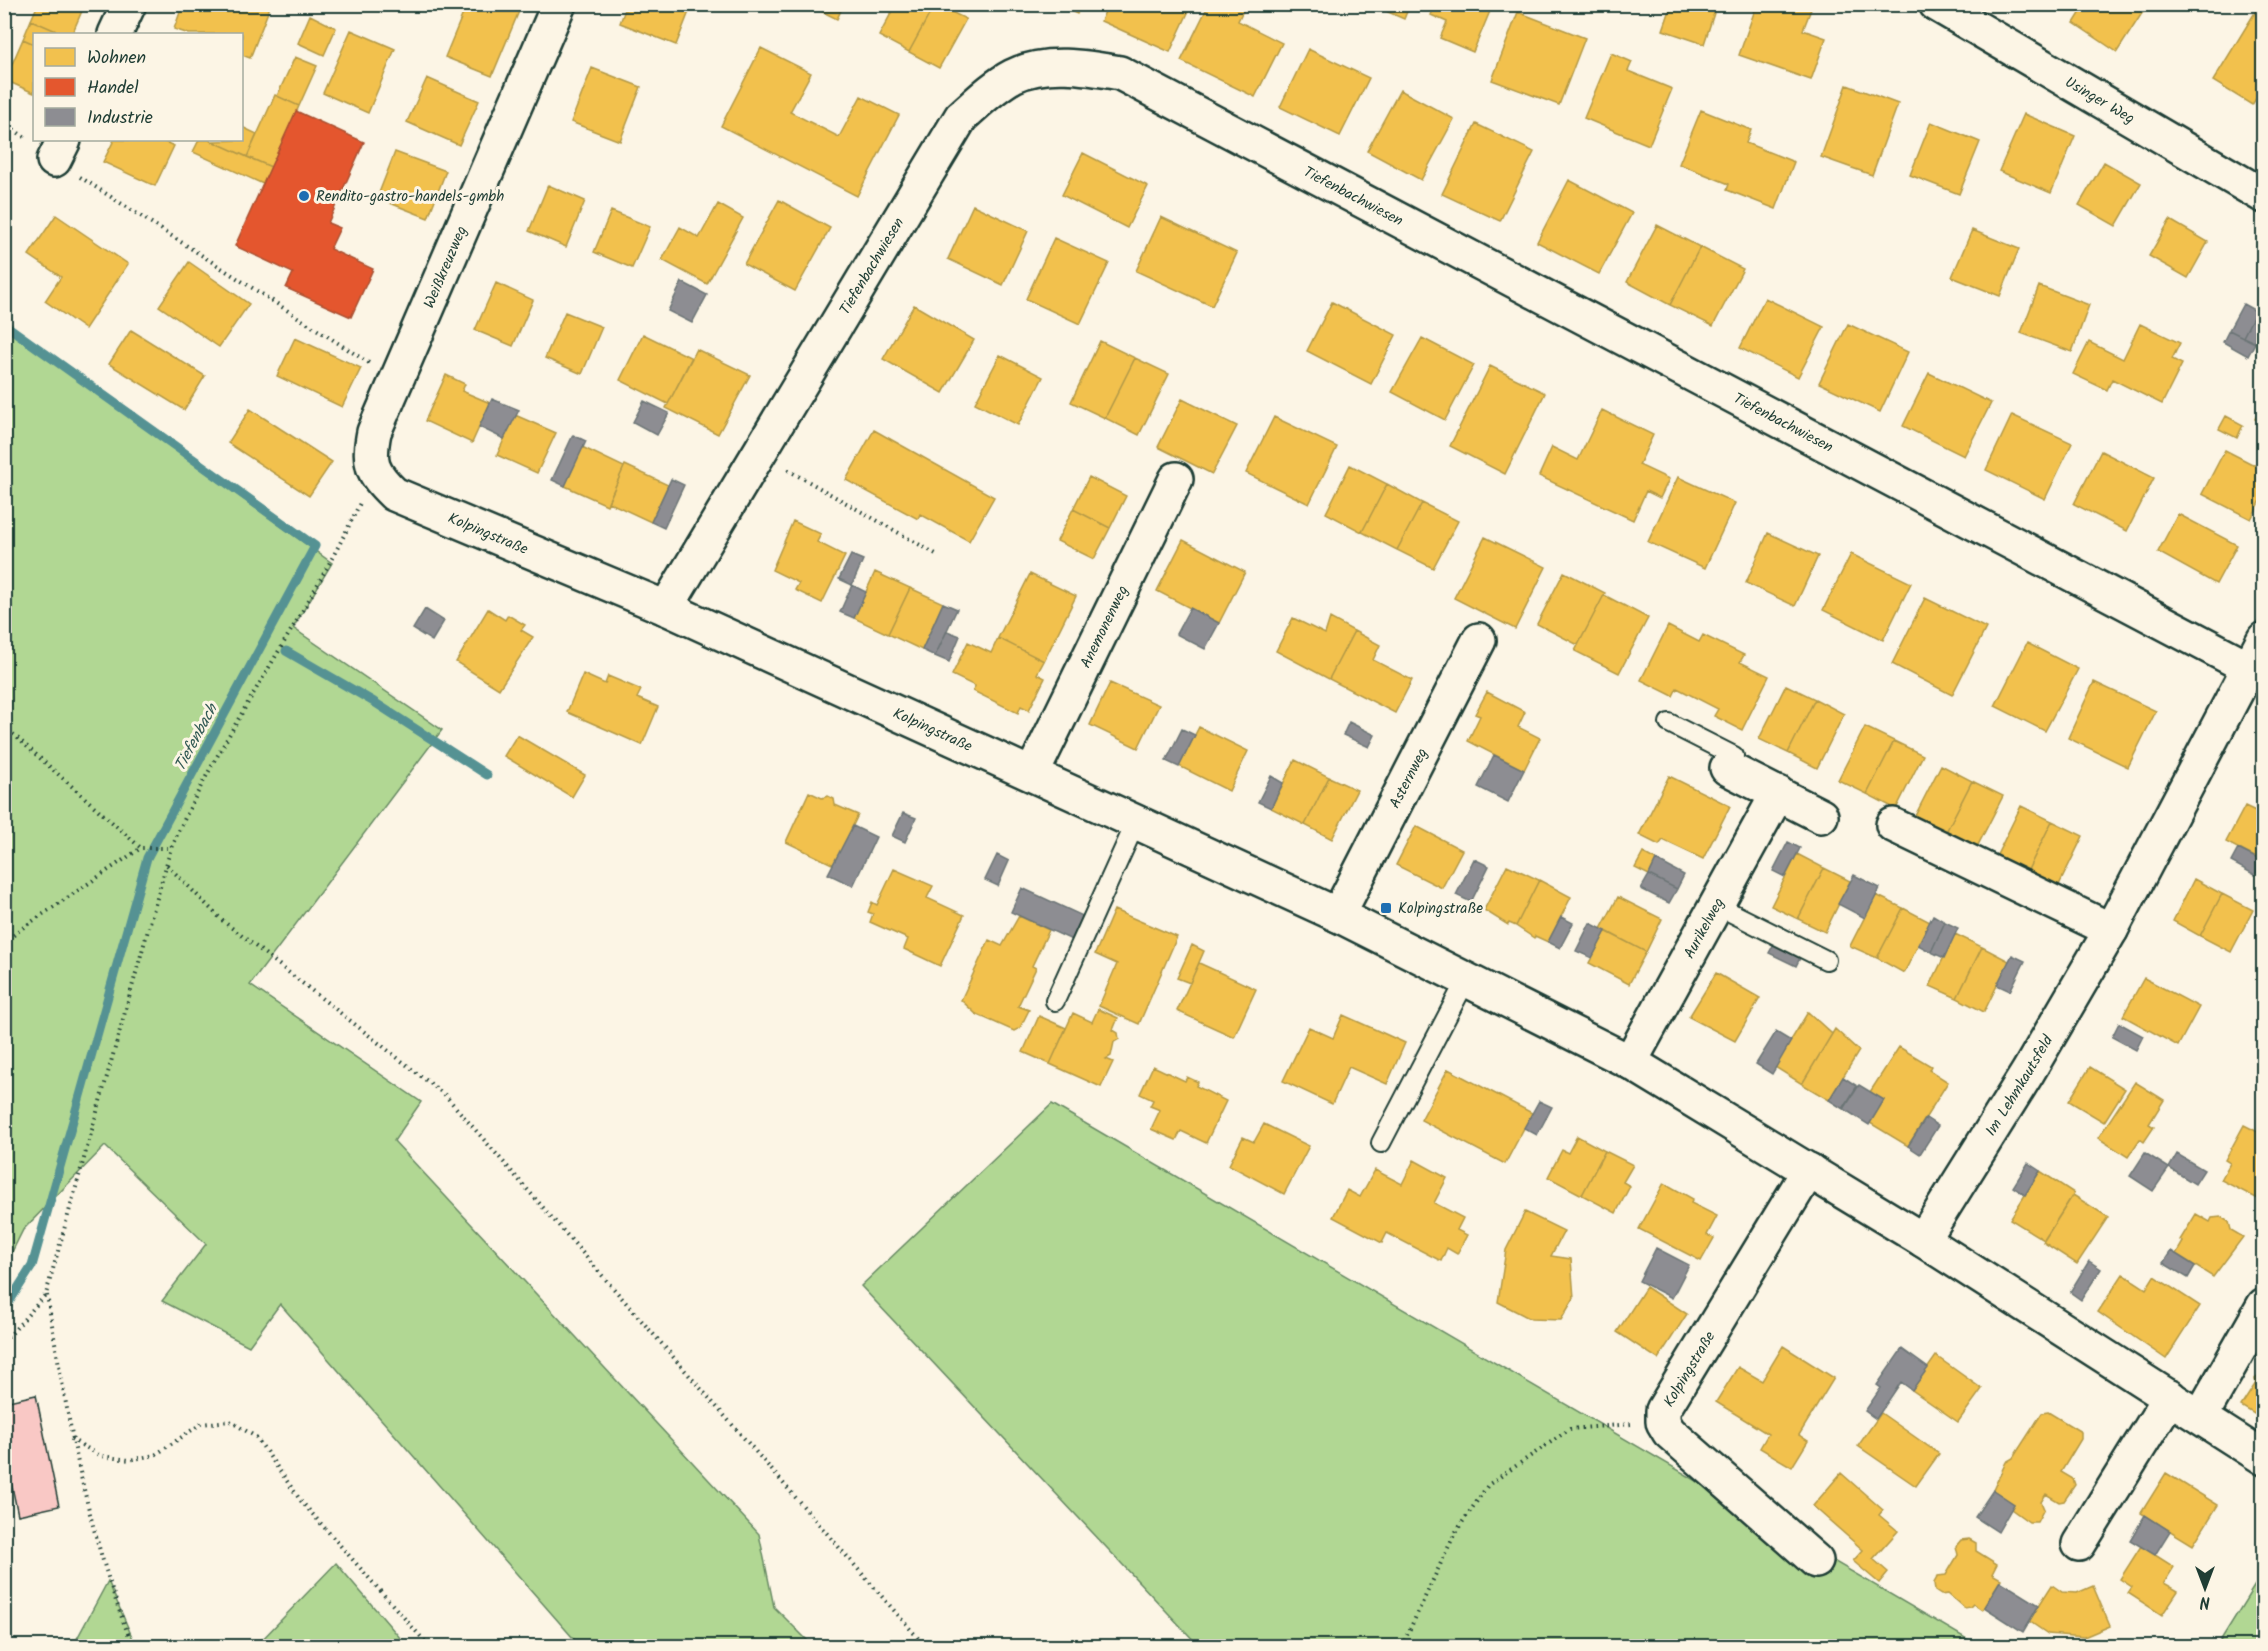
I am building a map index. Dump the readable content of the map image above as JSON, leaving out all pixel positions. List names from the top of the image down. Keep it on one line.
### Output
{"streets":{"street":["Usinger Weg","Tiefenbachwiesen","Weißkreuzweg","Kolpingstraße","Anemonenweg","Asternweg","Aurikelweg","Im Lehmkautsfeld"]},"crossings":[["Tiefenbachwiesen","Kolpingstraße"],["Tiefenbachwiesen","Im Lehmkautsfeld"],["Weißkreuzweg","Kolpingstraße"],["Kolpingstraße","Anemonenweg"],["Kolpingstraße","Asternweg"],["Kolpingstraße","Aurikelweg"],["Kolpingstraße","Im Lehmkautsfeld"]],"water":["Tiefenbach"],"places":{"other":["Rendito-gastro-handels-gmbh"],"transit":["Kolpingstraße"]},"legend":["Wohnen","Handel","Industrie"],"north":"bottom"}
